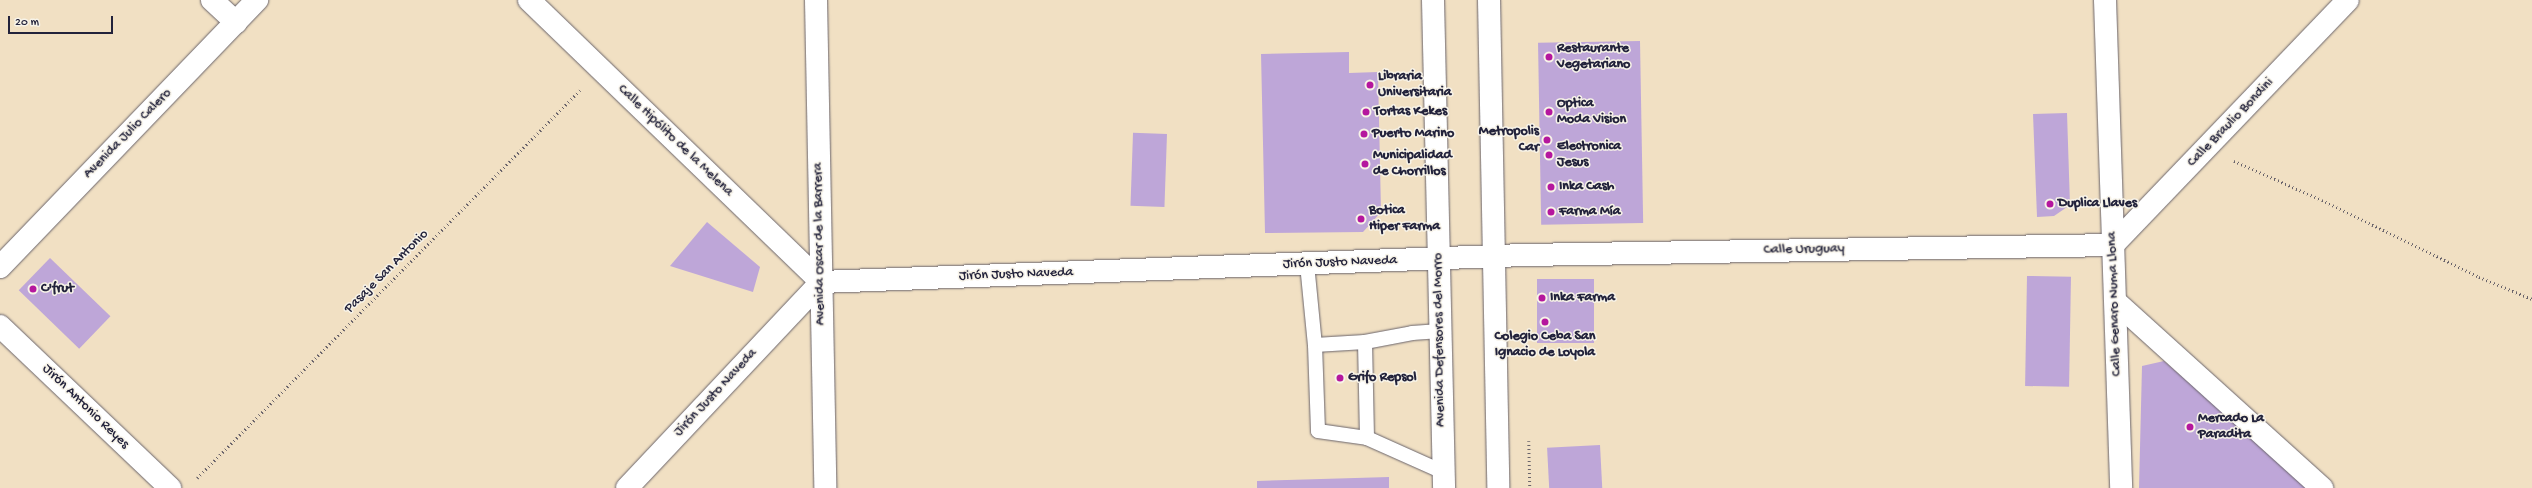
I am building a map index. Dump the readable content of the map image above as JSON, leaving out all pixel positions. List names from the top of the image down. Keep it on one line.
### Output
{"streets":{"street":["Calle Braulio Bondini","Avenida Julio Calero","Calle Hipólito de la Melena","Avenida Oscar de la Barrera","Calle Uruguay","Jirón Justo Naveda","Calle Genaro Numa Llona","Avenida Defensores del Morro","Jirón Antonio Reyes"],"path":["Pasaje San Antonio"]},"crossings":[["Calle Braulio Bondini","Calle Uruguay"],["Calle Braulio Bondini","Calle Genaro Numa Llona"],["Calle Hipólito de la Melena","Avenida Oscar de la Barrera"],["Calle Hipólito de la Melena","Jirón Justo Naveda"],["Calle Hipólito de la Melena","Pasaje San Antonio"],["Avenida Oscar de la Barrera","Jirón Justo Naveda"],["Calle Uruguay","Jirón Justo Naveda"],["Calle Uruguay","Calle Genaro Numa Llona"],["Jirón Justo Naveda","Avenida Defensores del Morro"]],"places":["Restaurante Vegetariano","Libraria Universitaria","Tortas Kekes","Optica Moda Vision","Puerto Marino","Metropolis Car","Electronica Jesus","Municipalidad de Chorrillos","Inka Cash","Duplica Llaves","Farma Mía","Botica Hiper Farma","C'frut","Inka Farma","Colegio Ceba San Ignacio de Loyola","Grifo Repsol","Mercado La Paradita"],"scale_bar":"20 m"}
